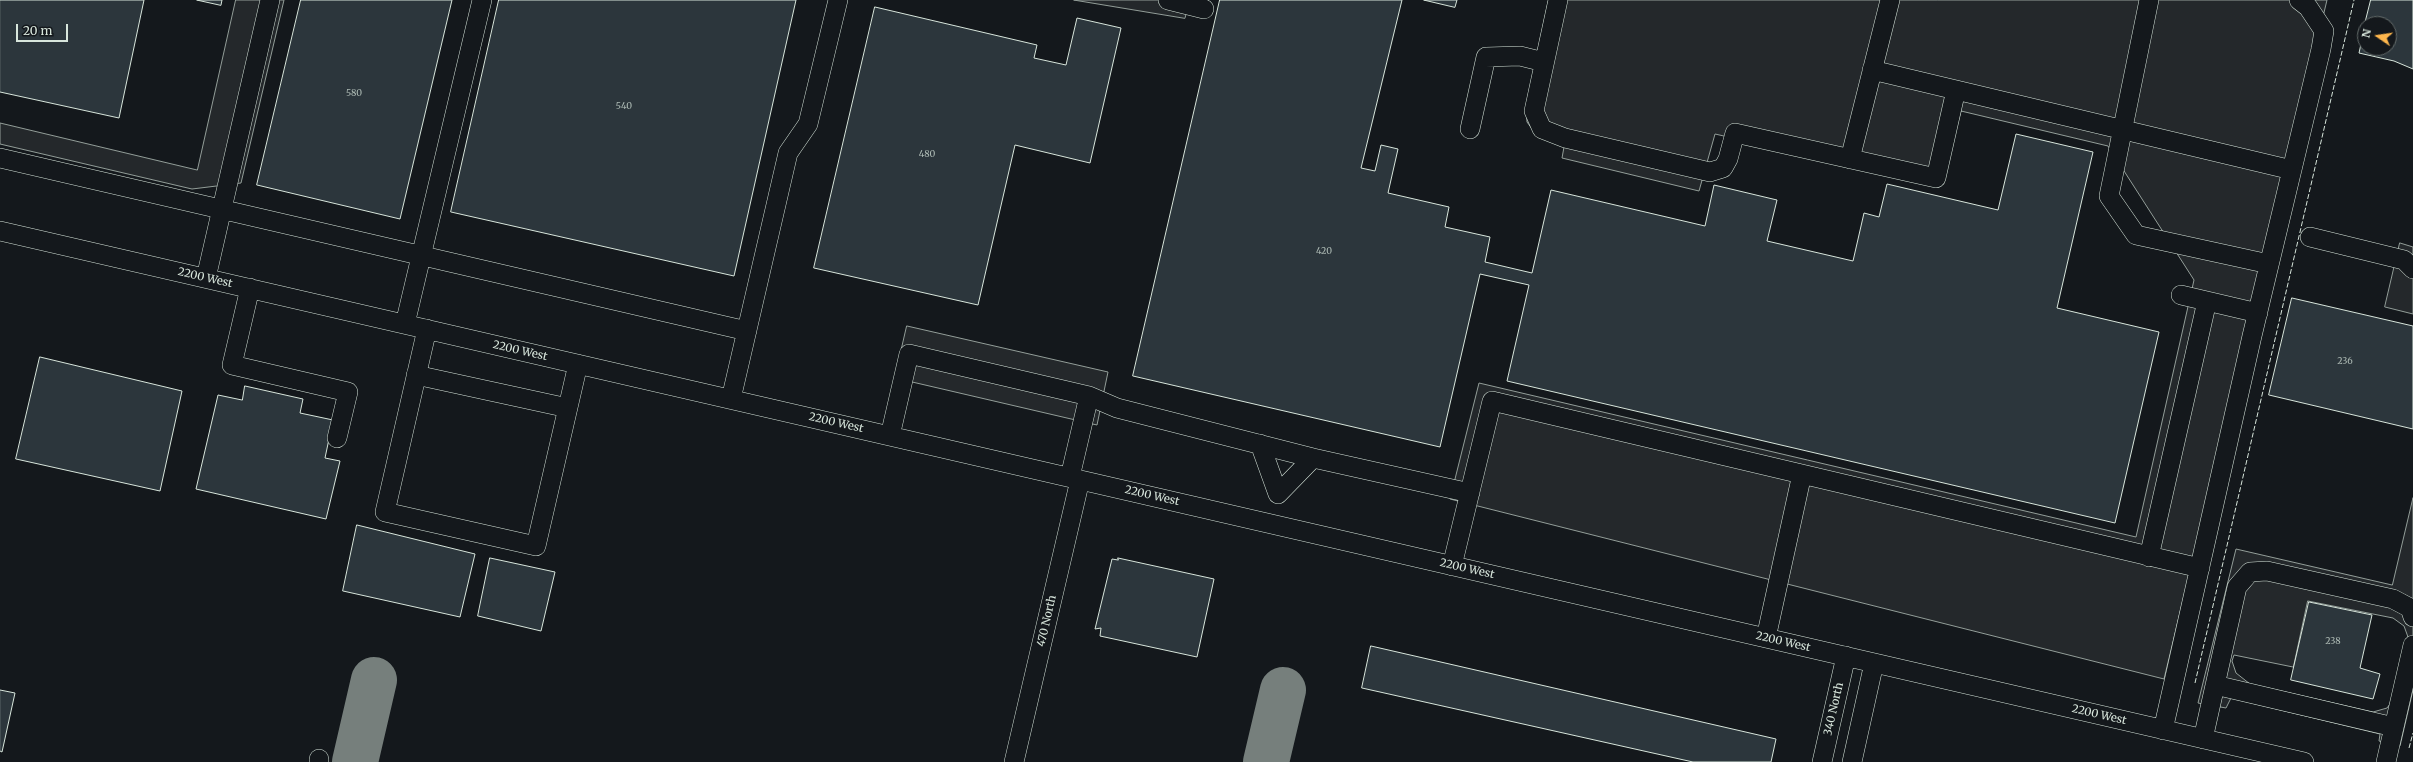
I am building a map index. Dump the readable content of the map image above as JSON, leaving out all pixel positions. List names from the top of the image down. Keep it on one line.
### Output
{"streets":{"street":["2200 West","470 North","340 North"]},"crossings":[["2200 West","470 North"],["2200 West","340 North"]],"house_numbers":["580","540","480","420","236","238"],"scale_bar":"20 m","north":"left"}
